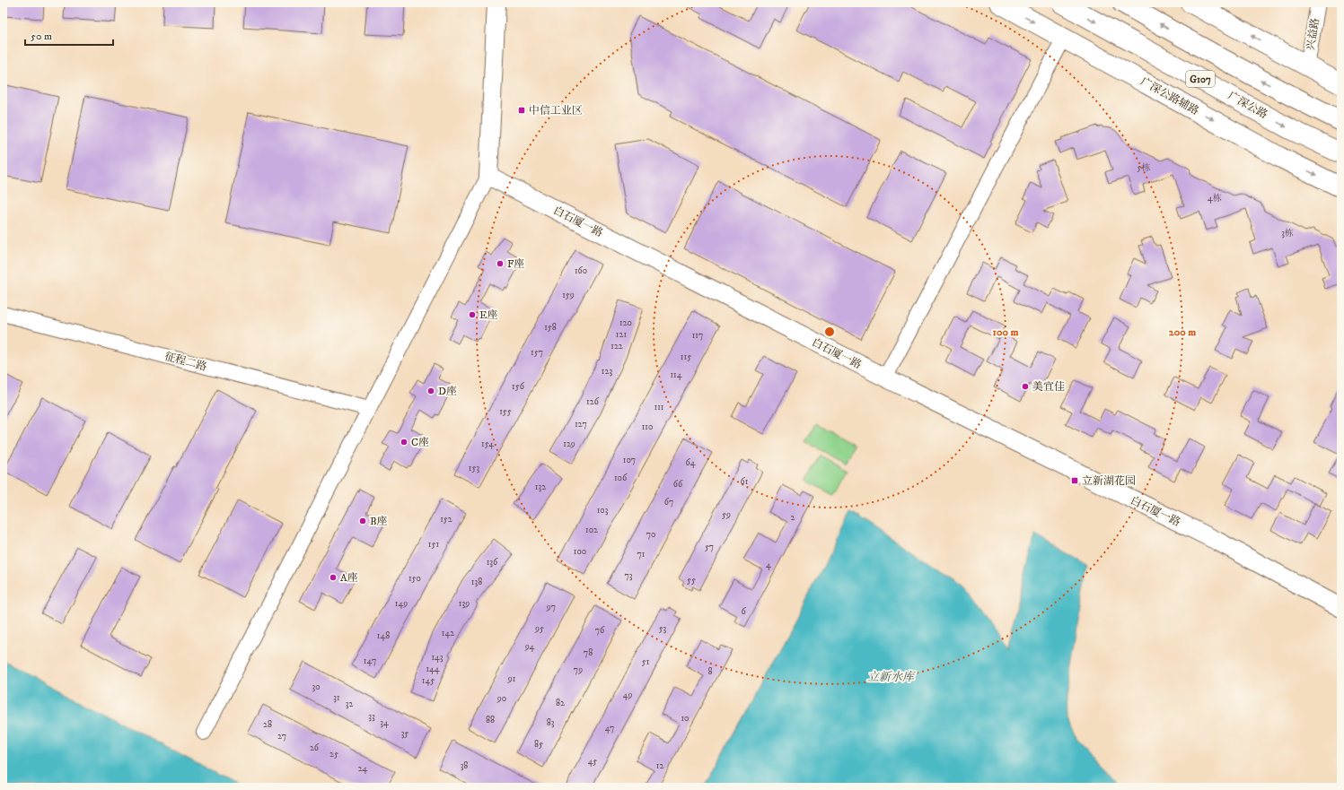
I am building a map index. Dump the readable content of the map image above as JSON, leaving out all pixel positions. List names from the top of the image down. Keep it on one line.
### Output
{"streets":{"main road":["G107","广深公路辅路","广深公路"],"street":["兴益路","白石厦一路","征程二路"]},"water":["立新水库"],"places":{"transit":["中信工业区","立新湖花园"],"other":["F座","E座","美宜佳","D座","C座","B座","A座"]},"house_numbers":["5栋","4栋","3栋","160","159","120","158","121","117","122","157","115","123","114","156","126","111","155","127","110","154","129","107","64","153","106","61","66","132","67","103","59","2","152","102","70","151","57","100","71","136","4","73","150","55","138","149","139","97","6","95","53","76","142","148","94","78","143","147","51","144","79","8","91","145","30","49","31","90","82","32","33","10","88","34","83","28","47","35","27","85","26","25","45","38","12","24"],"scale_bar":"50 m","rings":["100 m","200 m"]}
